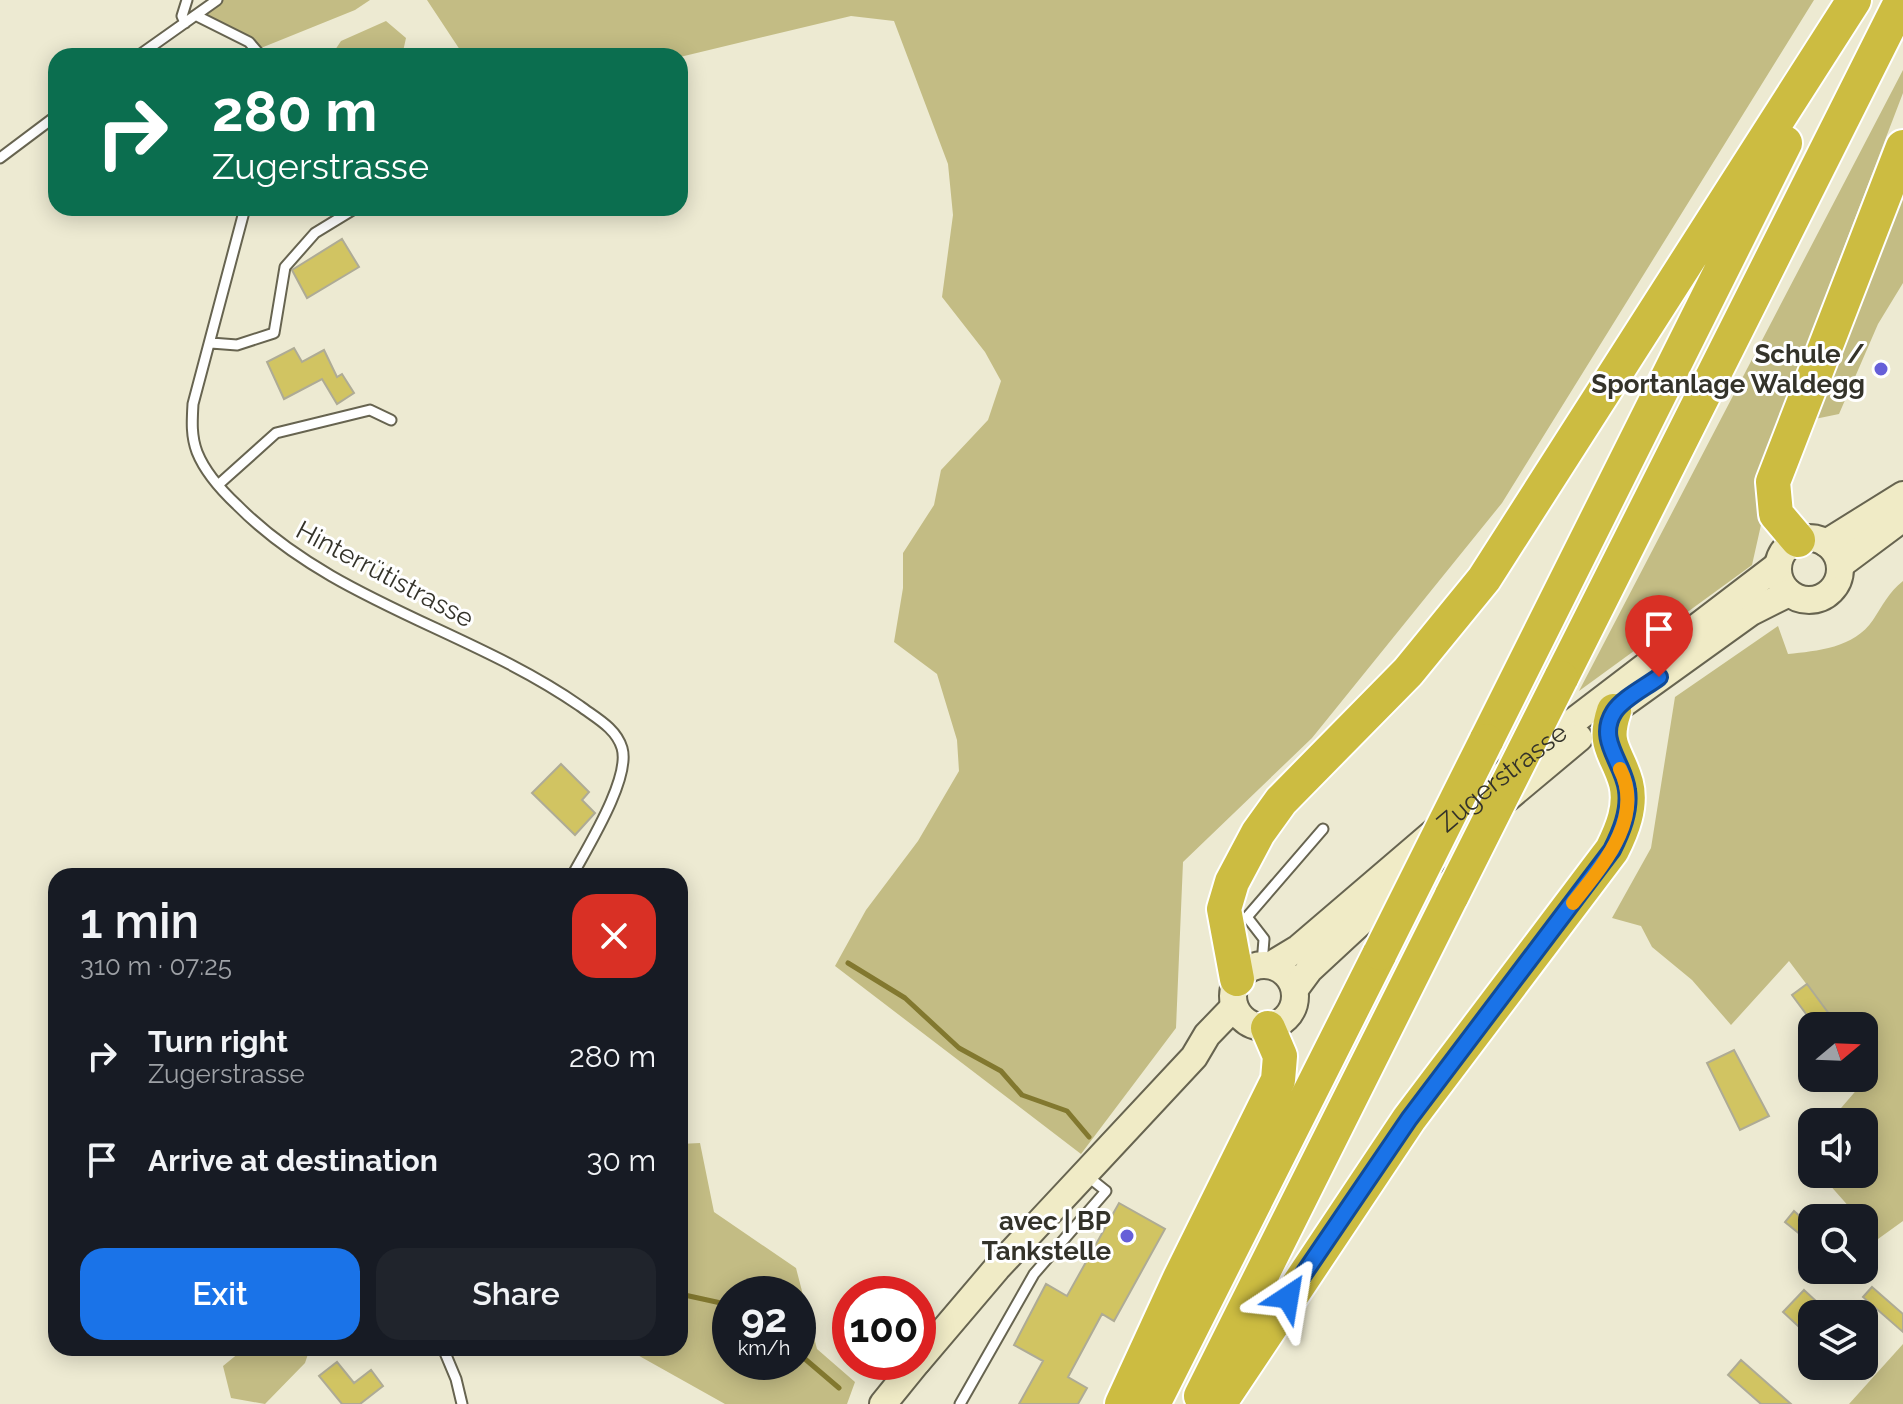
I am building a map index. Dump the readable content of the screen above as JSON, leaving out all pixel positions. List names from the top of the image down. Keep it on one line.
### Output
{"streets":{"main road":["Zugerstrasse"],"lane":["Hinterrütistrasse"]},"places":["Schule / Sportanlage Waldegg","avec | BP Tankstelle"],"north":"right","page":{"turn":["280 m","Zugerstrasse"],"heading":["1 min","310 m · 07:25"],"list":[{"name":"Turn right","note":"Zugerstrasse","value":"280 m"},{"name":"Arrive at destination","value":"30 m"}],"buttons":["Exit","Share"],"speed":"92 km/h","limit":"100"}}
